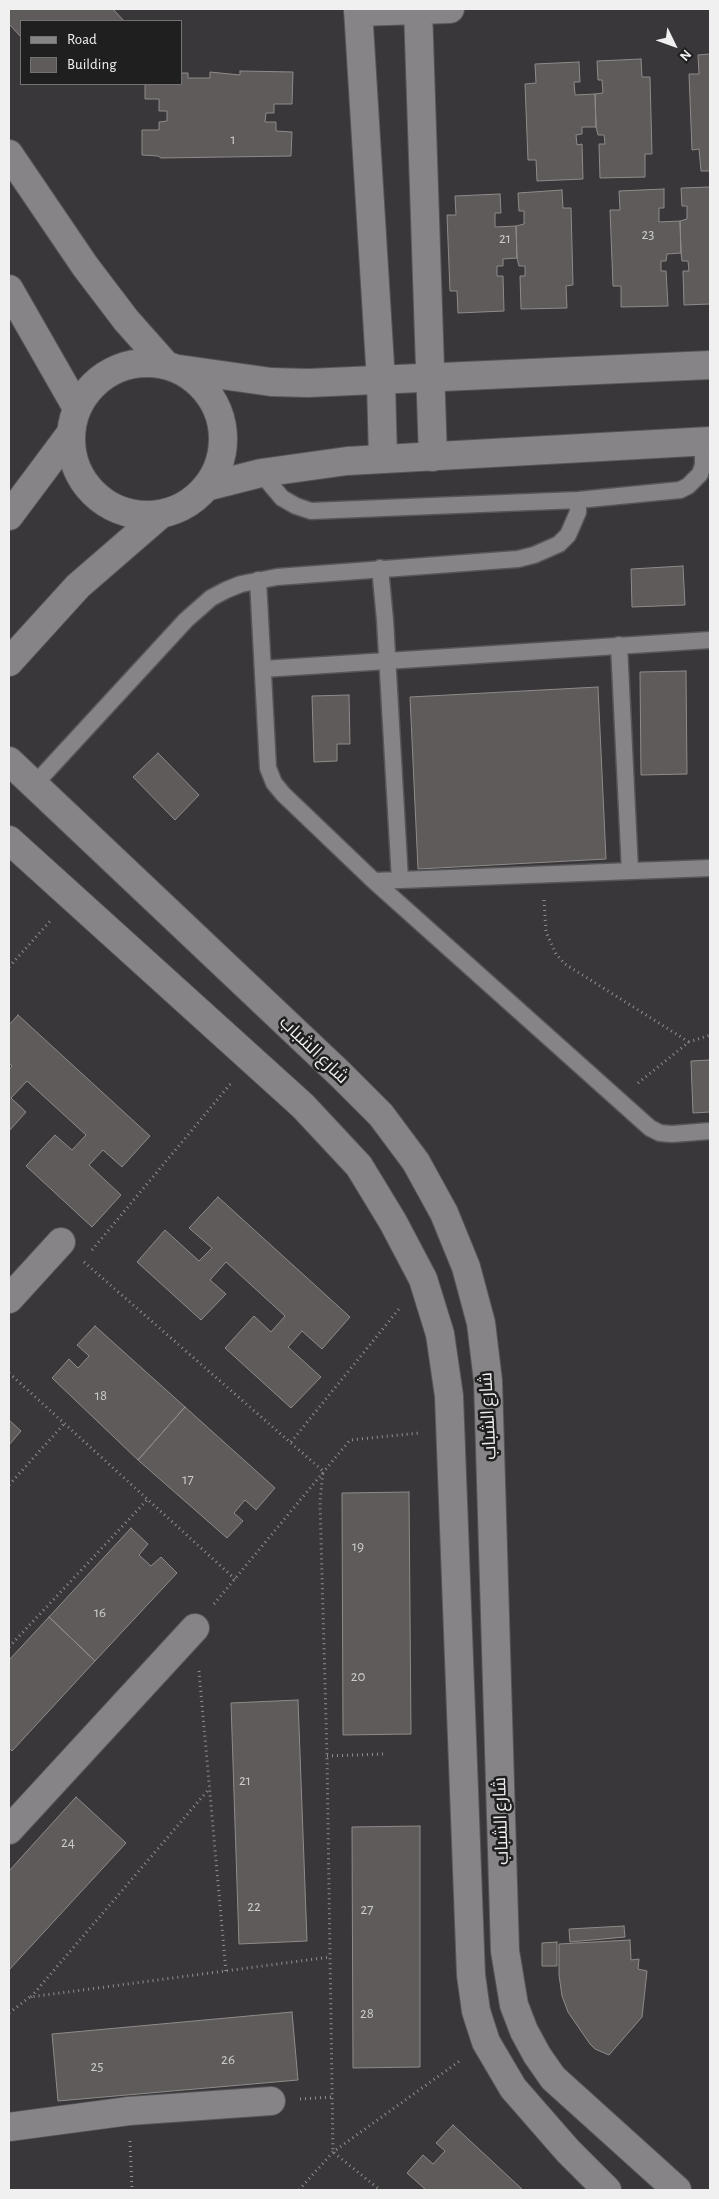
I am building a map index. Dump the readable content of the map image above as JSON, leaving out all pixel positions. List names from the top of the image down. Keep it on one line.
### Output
{"streets":{"street":["شارع الشباب"]},"house_numbers":["1","23","21","18","17","19","16","20","21","24","22","27","28","26","25"],"legend":["Road","Building"],"north":"bottom right"}
